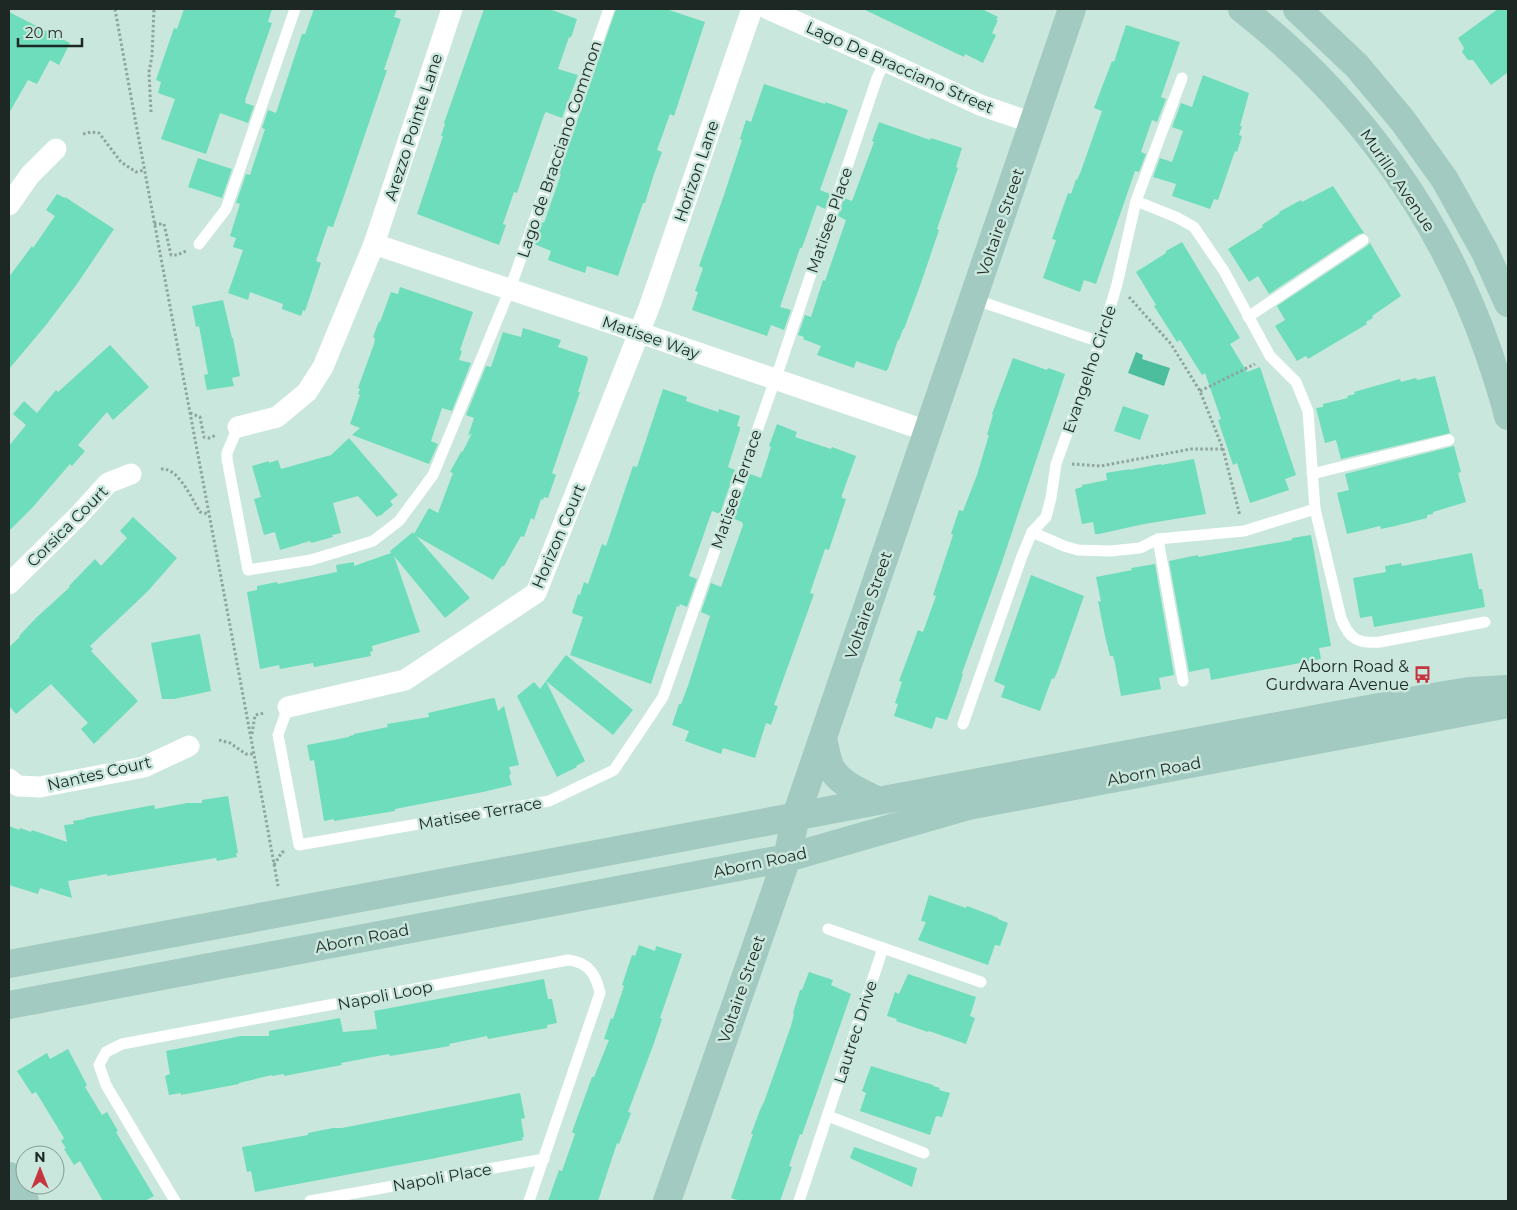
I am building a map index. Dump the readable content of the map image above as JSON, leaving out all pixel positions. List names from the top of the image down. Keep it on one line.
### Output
{"streets":{"main road":["Murillo Avenue","Voltaire Street","Aborn Road"],"street":["Lago De Bracciano Street","Arezzo Pointe Lane","Horizon Lane","Matisee Way","Corsica Court","Horizon Court","Nantes Court"],"lane":["Lago de Bracciano Common","Matisee Place","Evangelho Circle","Matisee Terrace","Napoli Loop","Lautrec Drive","Napoli Place"]},"crossings":[["Lago De Bracciano Street","Matisee Place"],["Lago De Bracciano Street","Voltaire Street"],["Arezzo Pointe Lane","Lago de Bracciano Common"],["Arezzo Pointe Lane","Matisee Way"],["Lago de Bracciano Common","Matisee Way"],["Horizon Lane","Matisee Way"],["Horizon Lane","Horizon Court"],["Matisee Place","Matisee Way"],["Matisee Place","Matisee Terrace"],["Voltaire Street","Matisee Way"],["Voltaire Street","Aborn Road"],["Matisee Way","Matisee Terrace"],["Matisee Way","Horizon Court"],["Matisee Terrace","Horizon Court"],["Napoli Loop","Napoli Place"]],"places":{"bus stop":["Aborn Road & Gurdwara Avenue"]},"scale_bar":"20 m","north":"top"}
